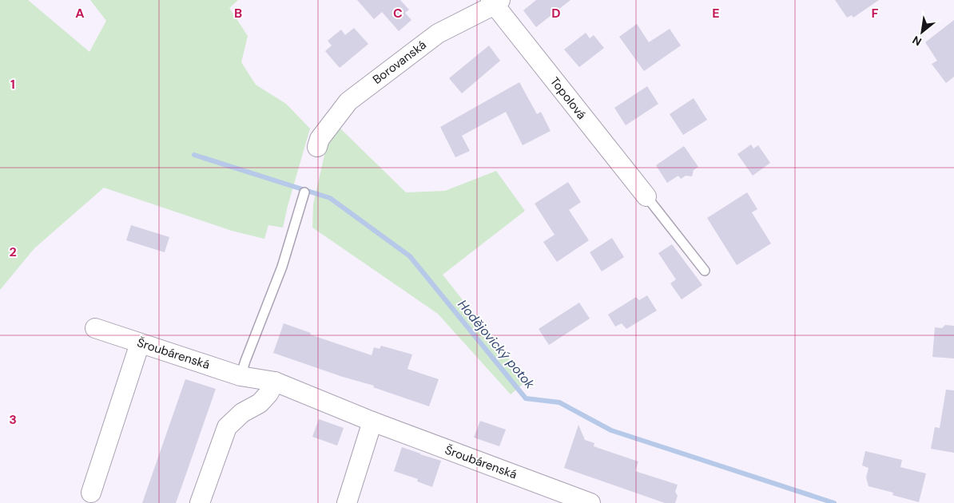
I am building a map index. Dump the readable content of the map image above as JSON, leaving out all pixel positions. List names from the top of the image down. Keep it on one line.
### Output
{"streets":{"street":["Borovanská","Topolová","Šroubárenská"]},"crossings":[["Borovanská","Topolová"]],"water":["Hodějovický potok"],"north":"bottom left","grid":{"columns":["A","B","C","D","E","F"],"rows":["1","2","3"]}}
